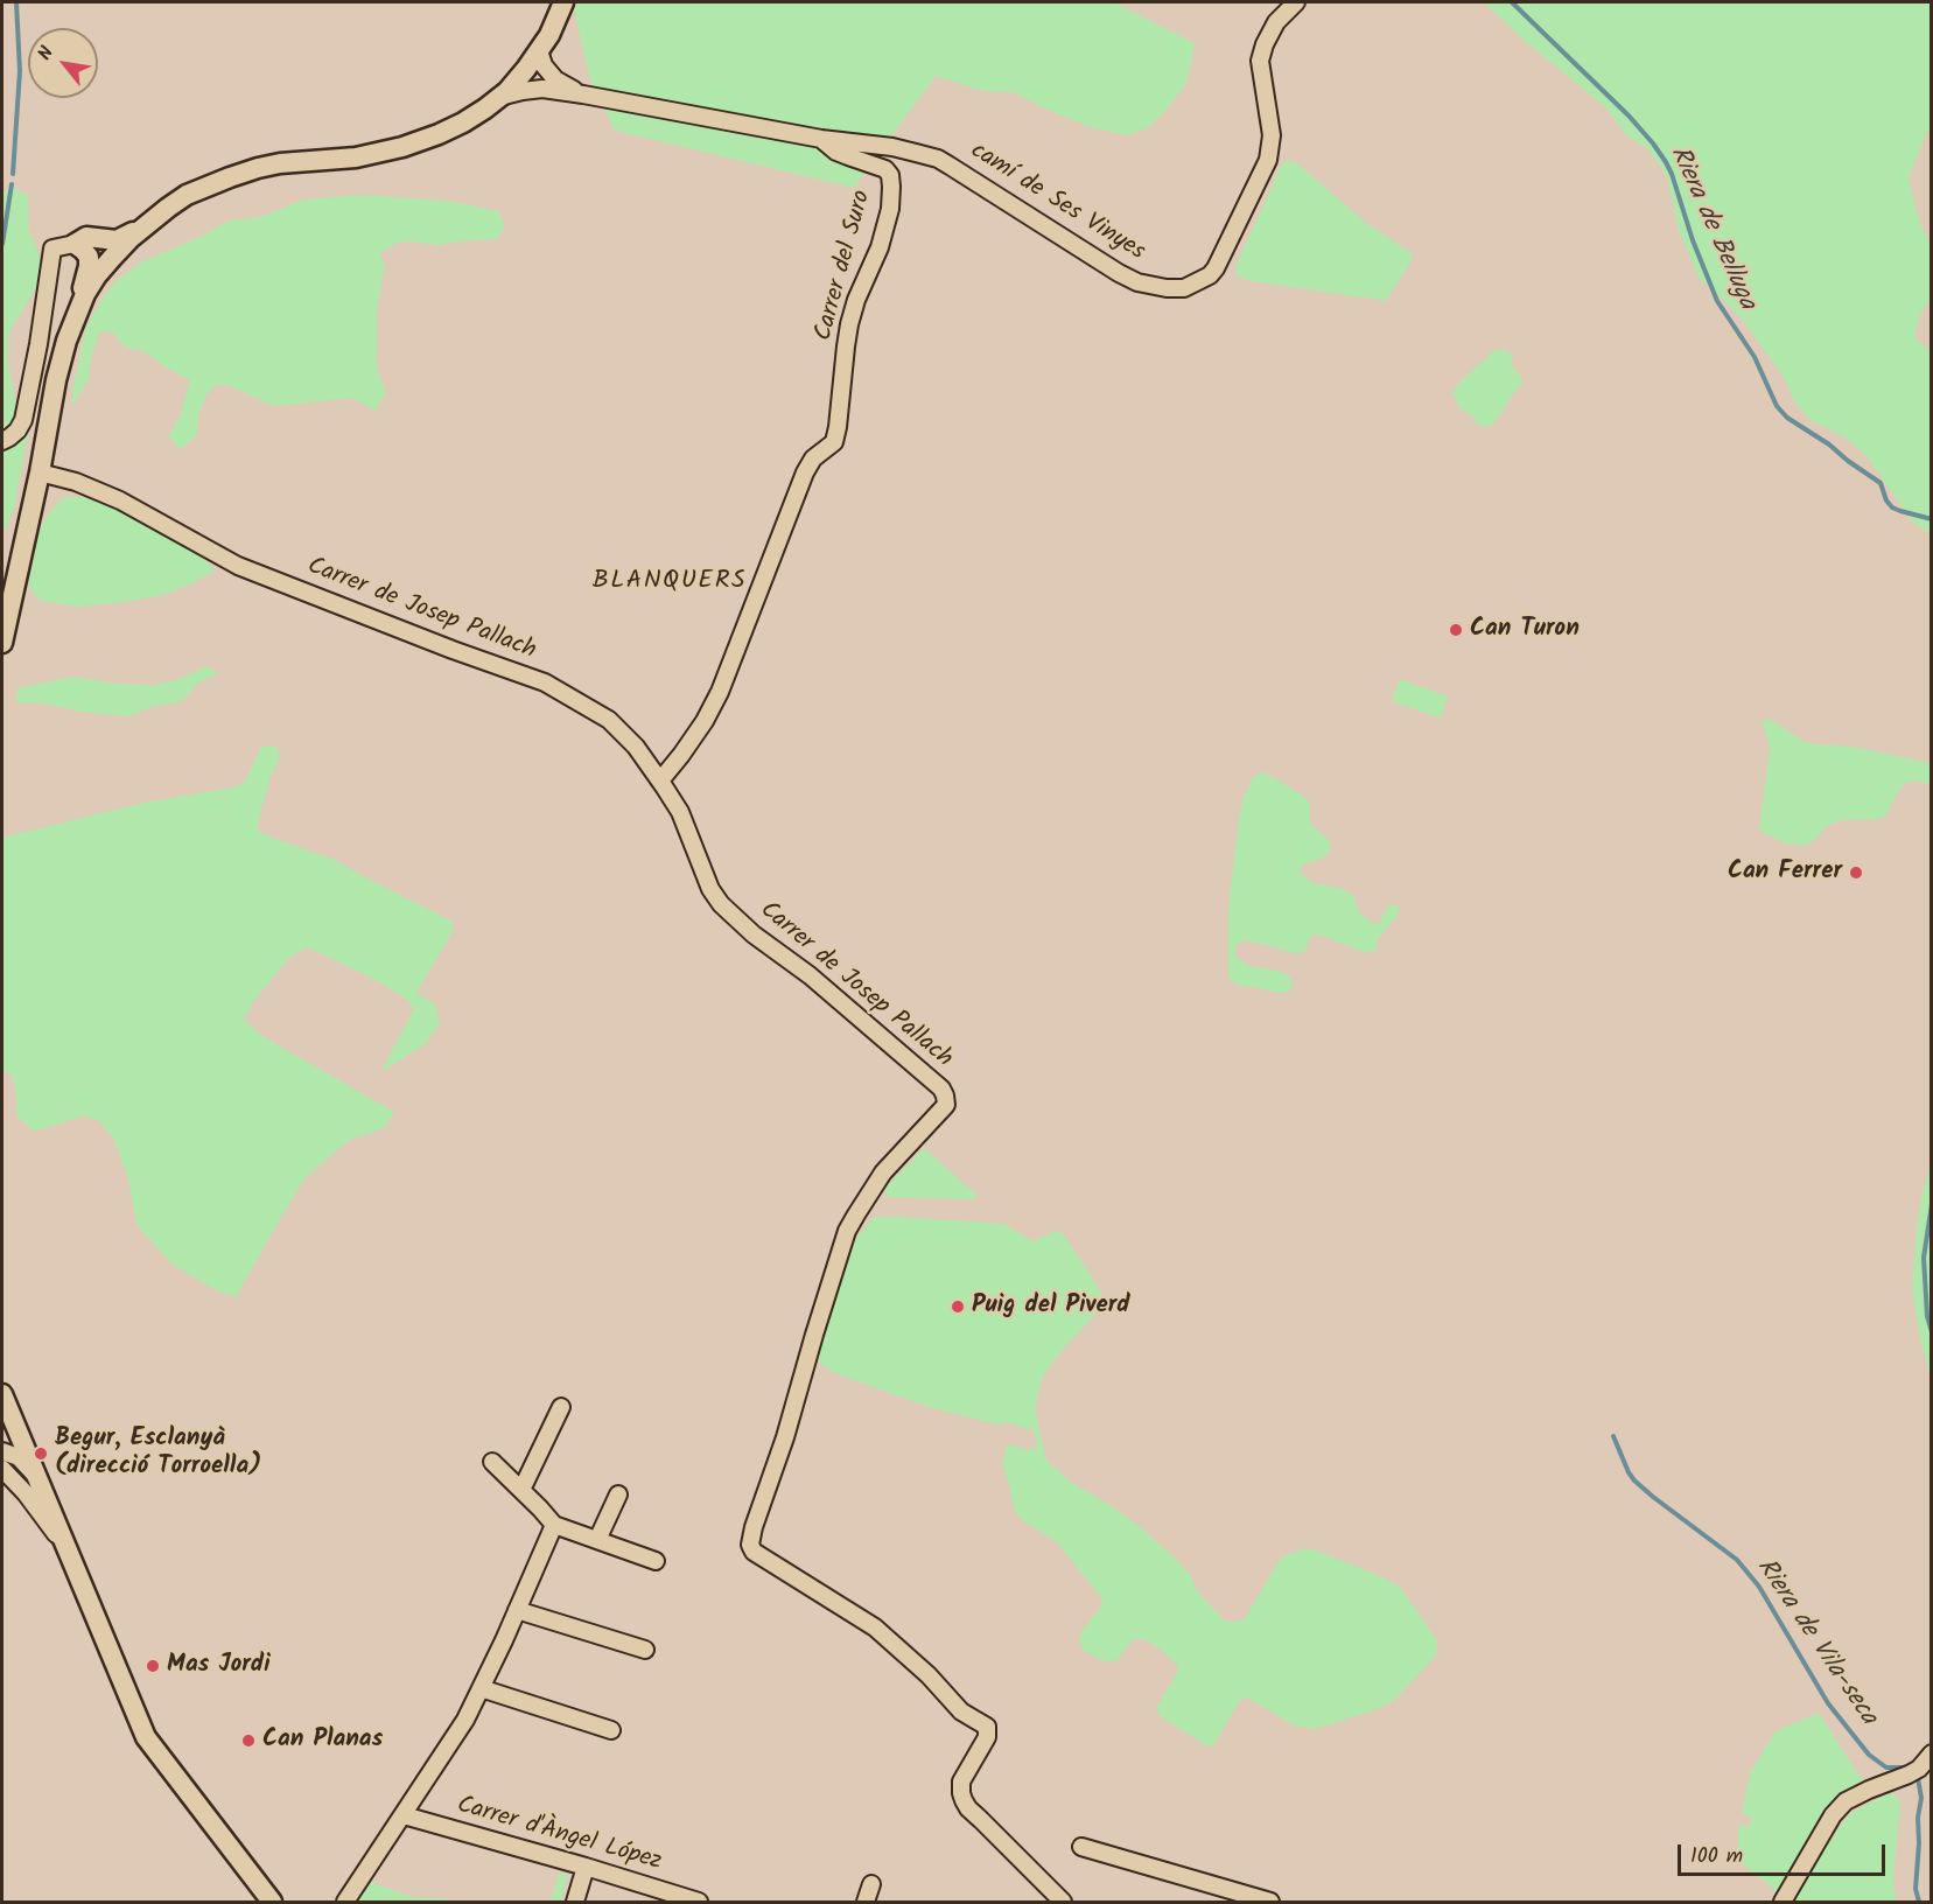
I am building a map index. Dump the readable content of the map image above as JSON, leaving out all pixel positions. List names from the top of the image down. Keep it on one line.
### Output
{"streets":{"street":["camí de Ses Vinyes","Carrer del Suro","Carrer de Josep Pallach","Carrer d'Àngel López"]},"crossings":[["camí de Ses Vinyes","Carrer del Suro"],["Carrer del Suro","Carrer de Josep Pallach"]],"districts":["BLANQUERS"],"water":["Riera de Belluga","Riera de Vila-seca"],"places":["Can Turon","Can Ferrer","Puig del Piverd","Begur, Esclanyà (direcció Torroella)","Mas Jordi","Can Planas"],"scale_bar":"100 m","north":"top left"}
